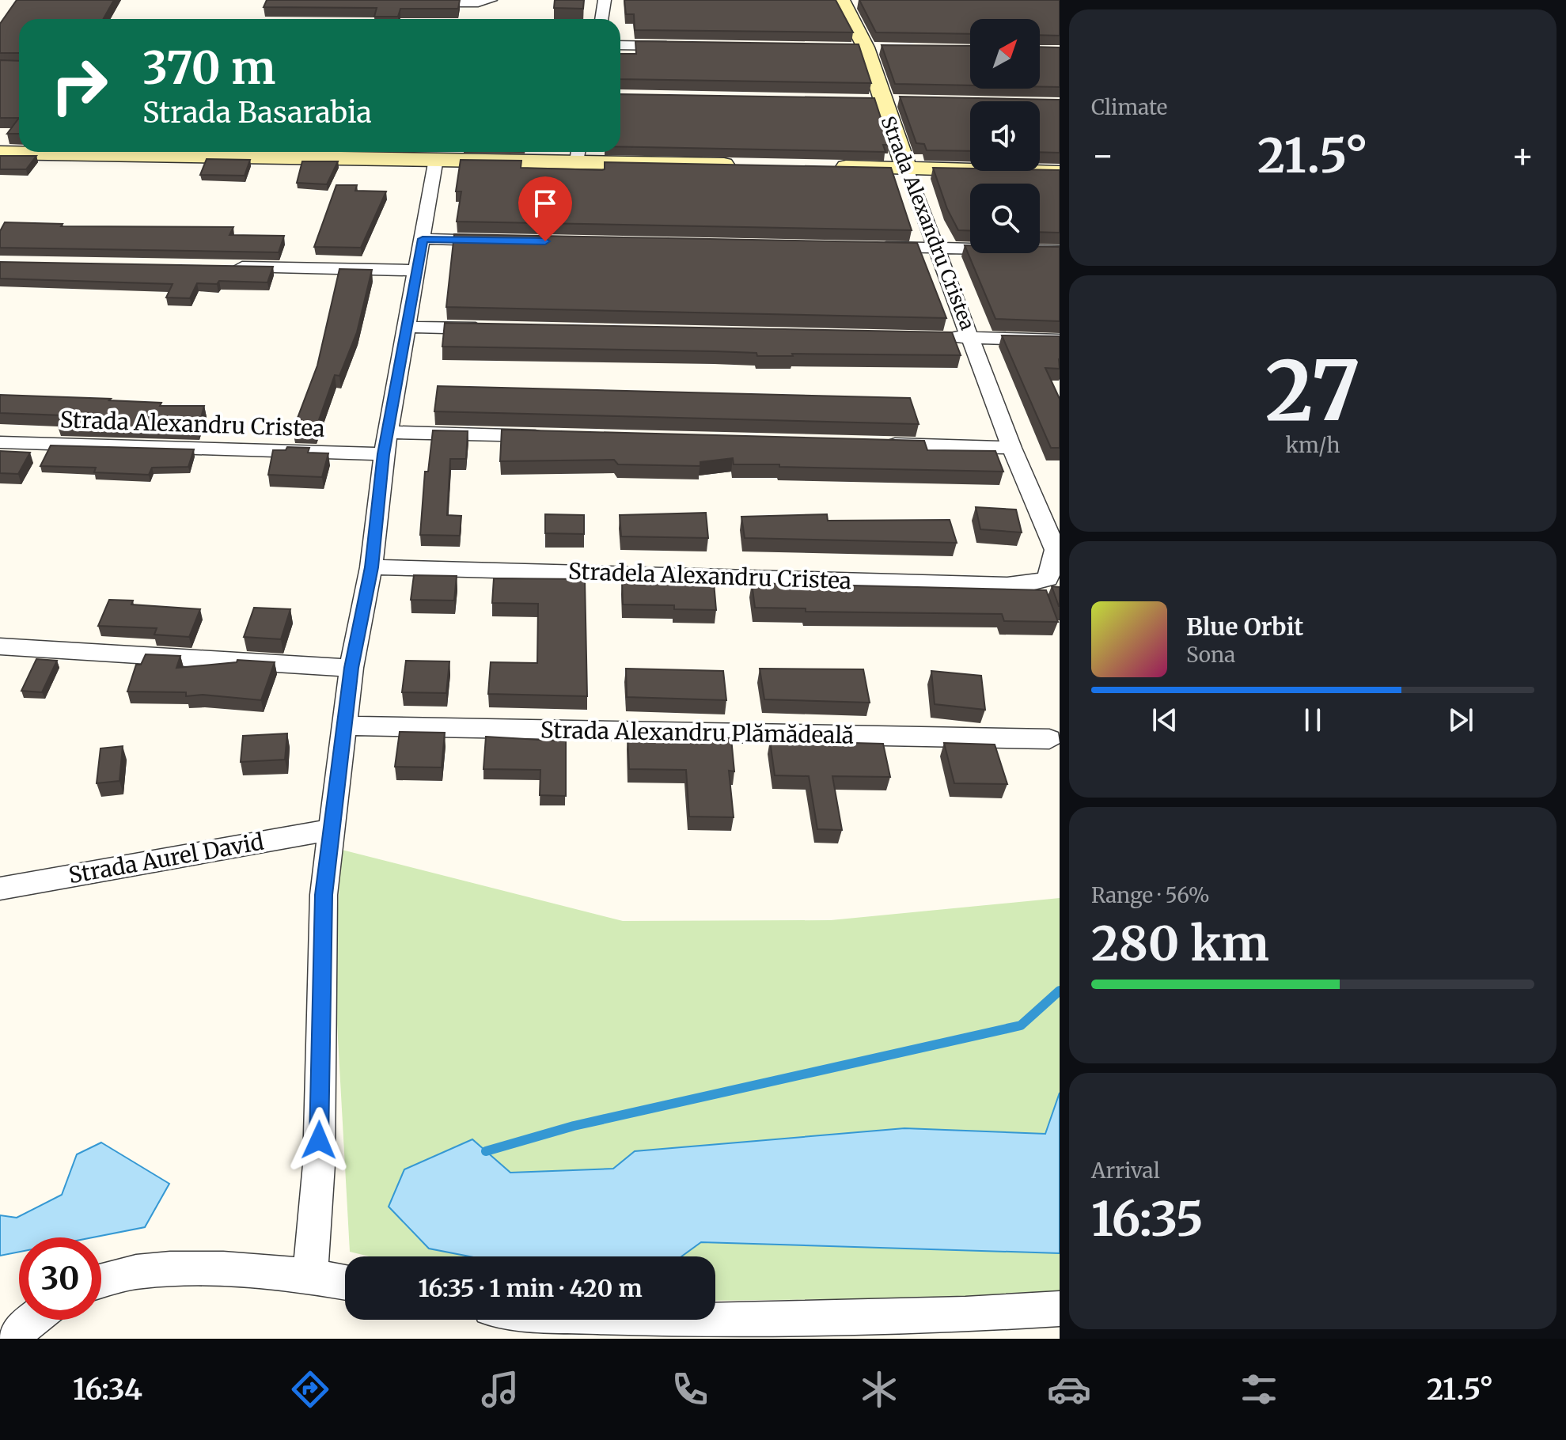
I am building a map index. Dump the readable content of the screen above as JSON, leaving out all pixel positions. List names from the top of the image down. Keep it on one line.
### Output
{"streets":{"street":["Strada Alexandru Cristea","Stradela Alexandru Cristea","Strada Alexandru Plămădeală","Strada Aurel David"]},"crossings":[["Strada Alexandru Cristea","Stradela Alexandru Cristea"]],"north":"top right","page":{"tile":["Climate",["27","km/h"],["Range · 56%","280 km"],["Arrival","16:35"]],"turn":["370 m","Strada Basarabia"],"heat":["−","21.5°","+"],"song":["Blue Orbit","Sona"],"limit":"30","trip":"16:35 · 1 min · 420 m","tabs":["16:34","21.5°"]}}
